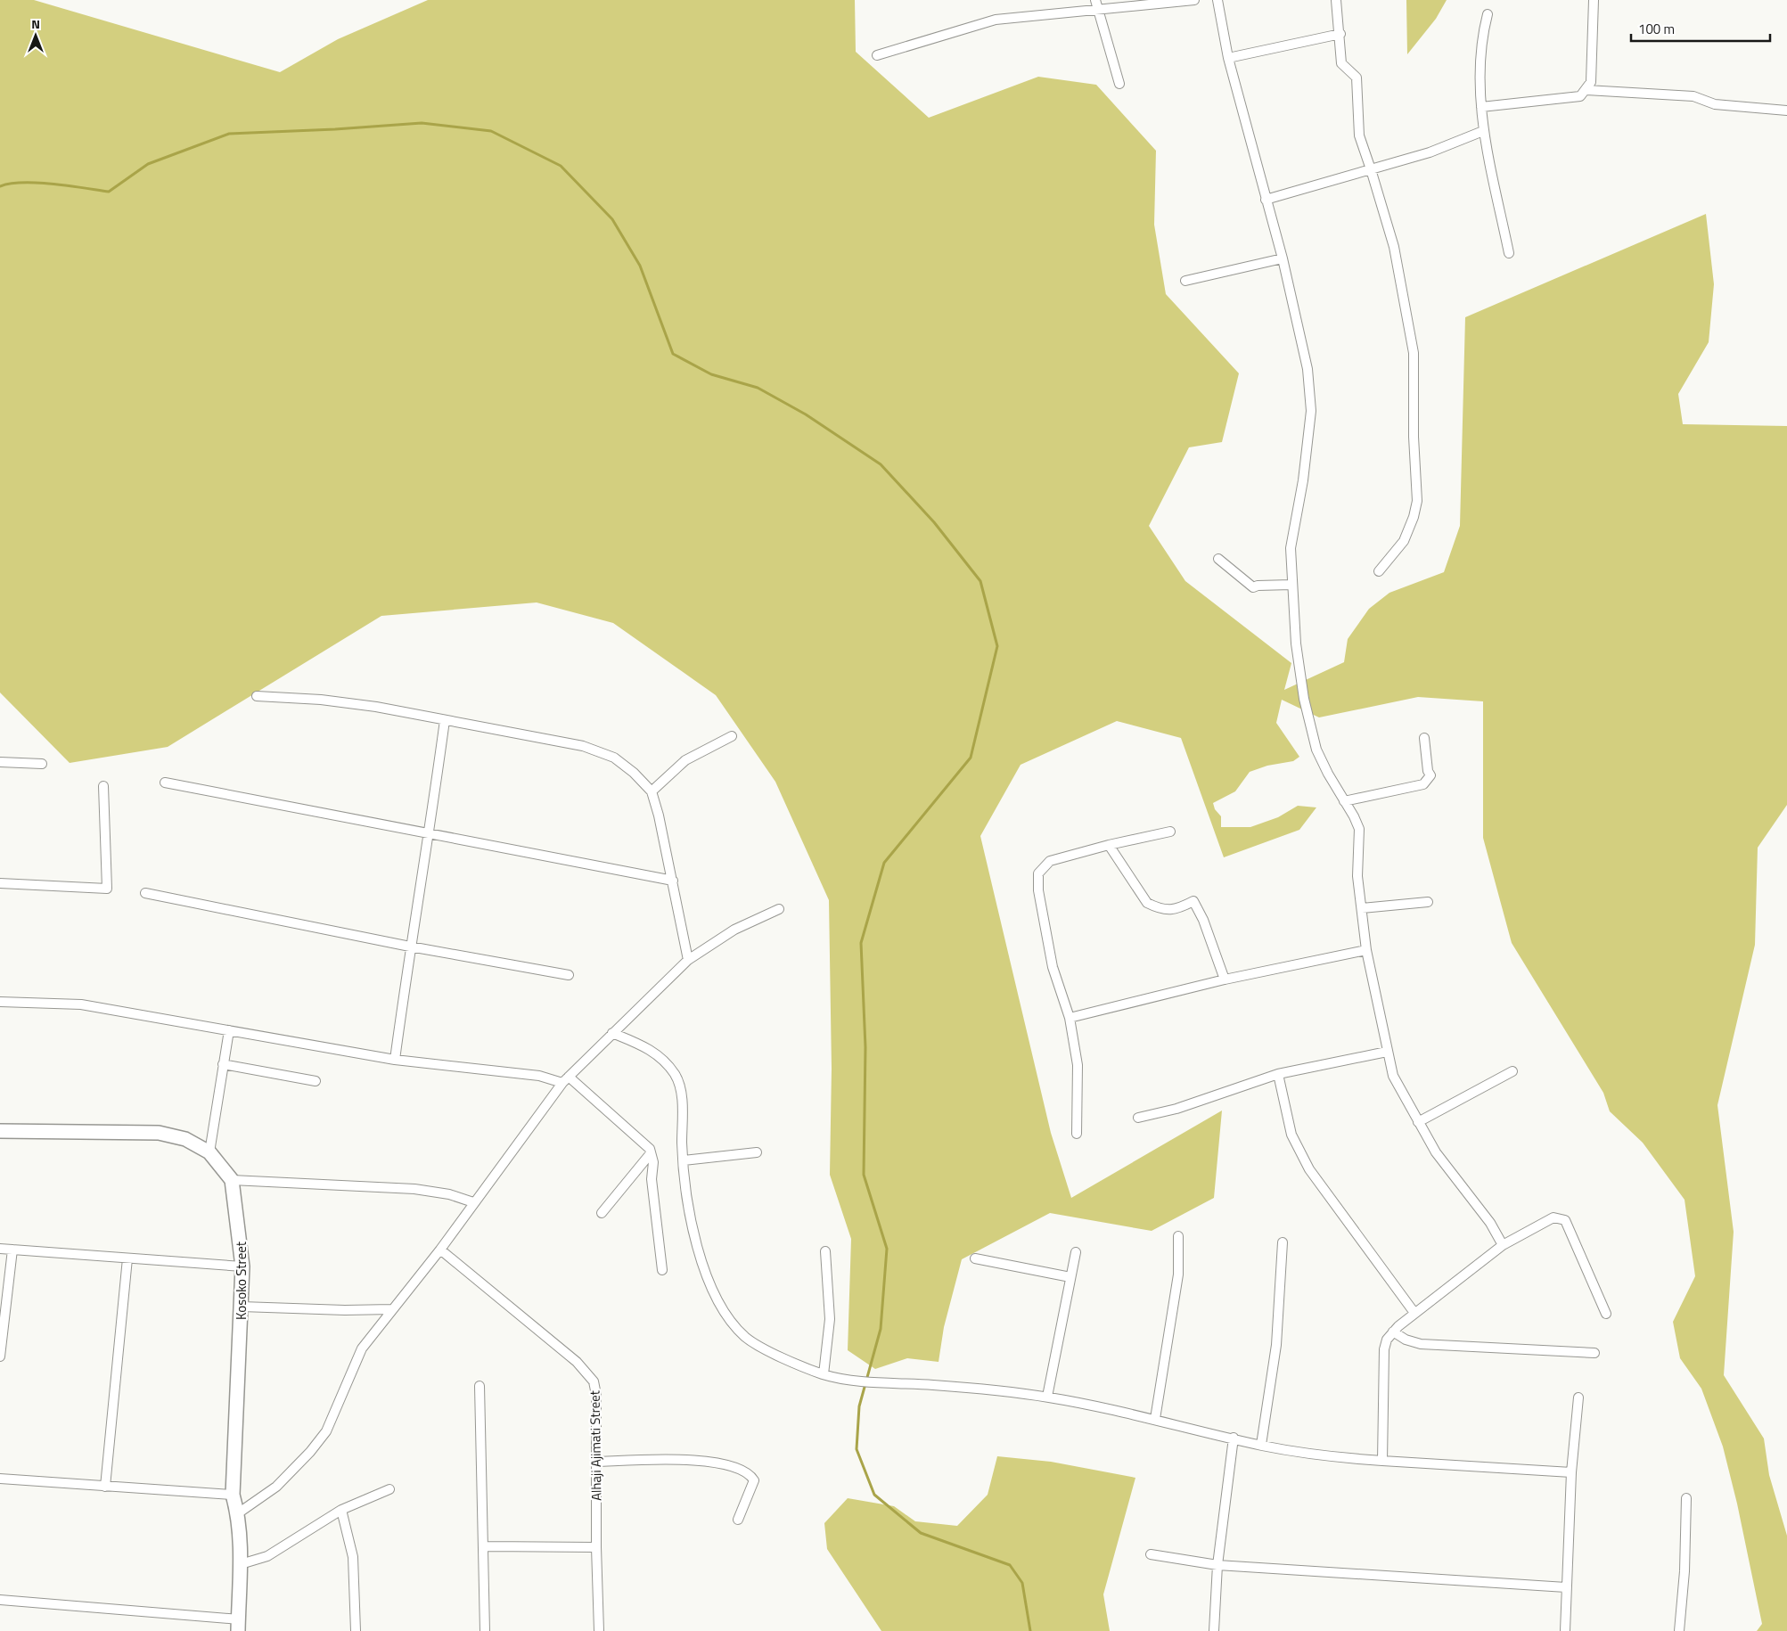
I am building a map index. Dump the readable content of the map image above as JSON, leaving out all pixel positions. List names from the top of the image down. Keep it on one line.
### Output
{"streets":{"street":["Kosoko Street","Alhaji Ajimati Street"]},"scale_bar":"100 m","north":"top"}
